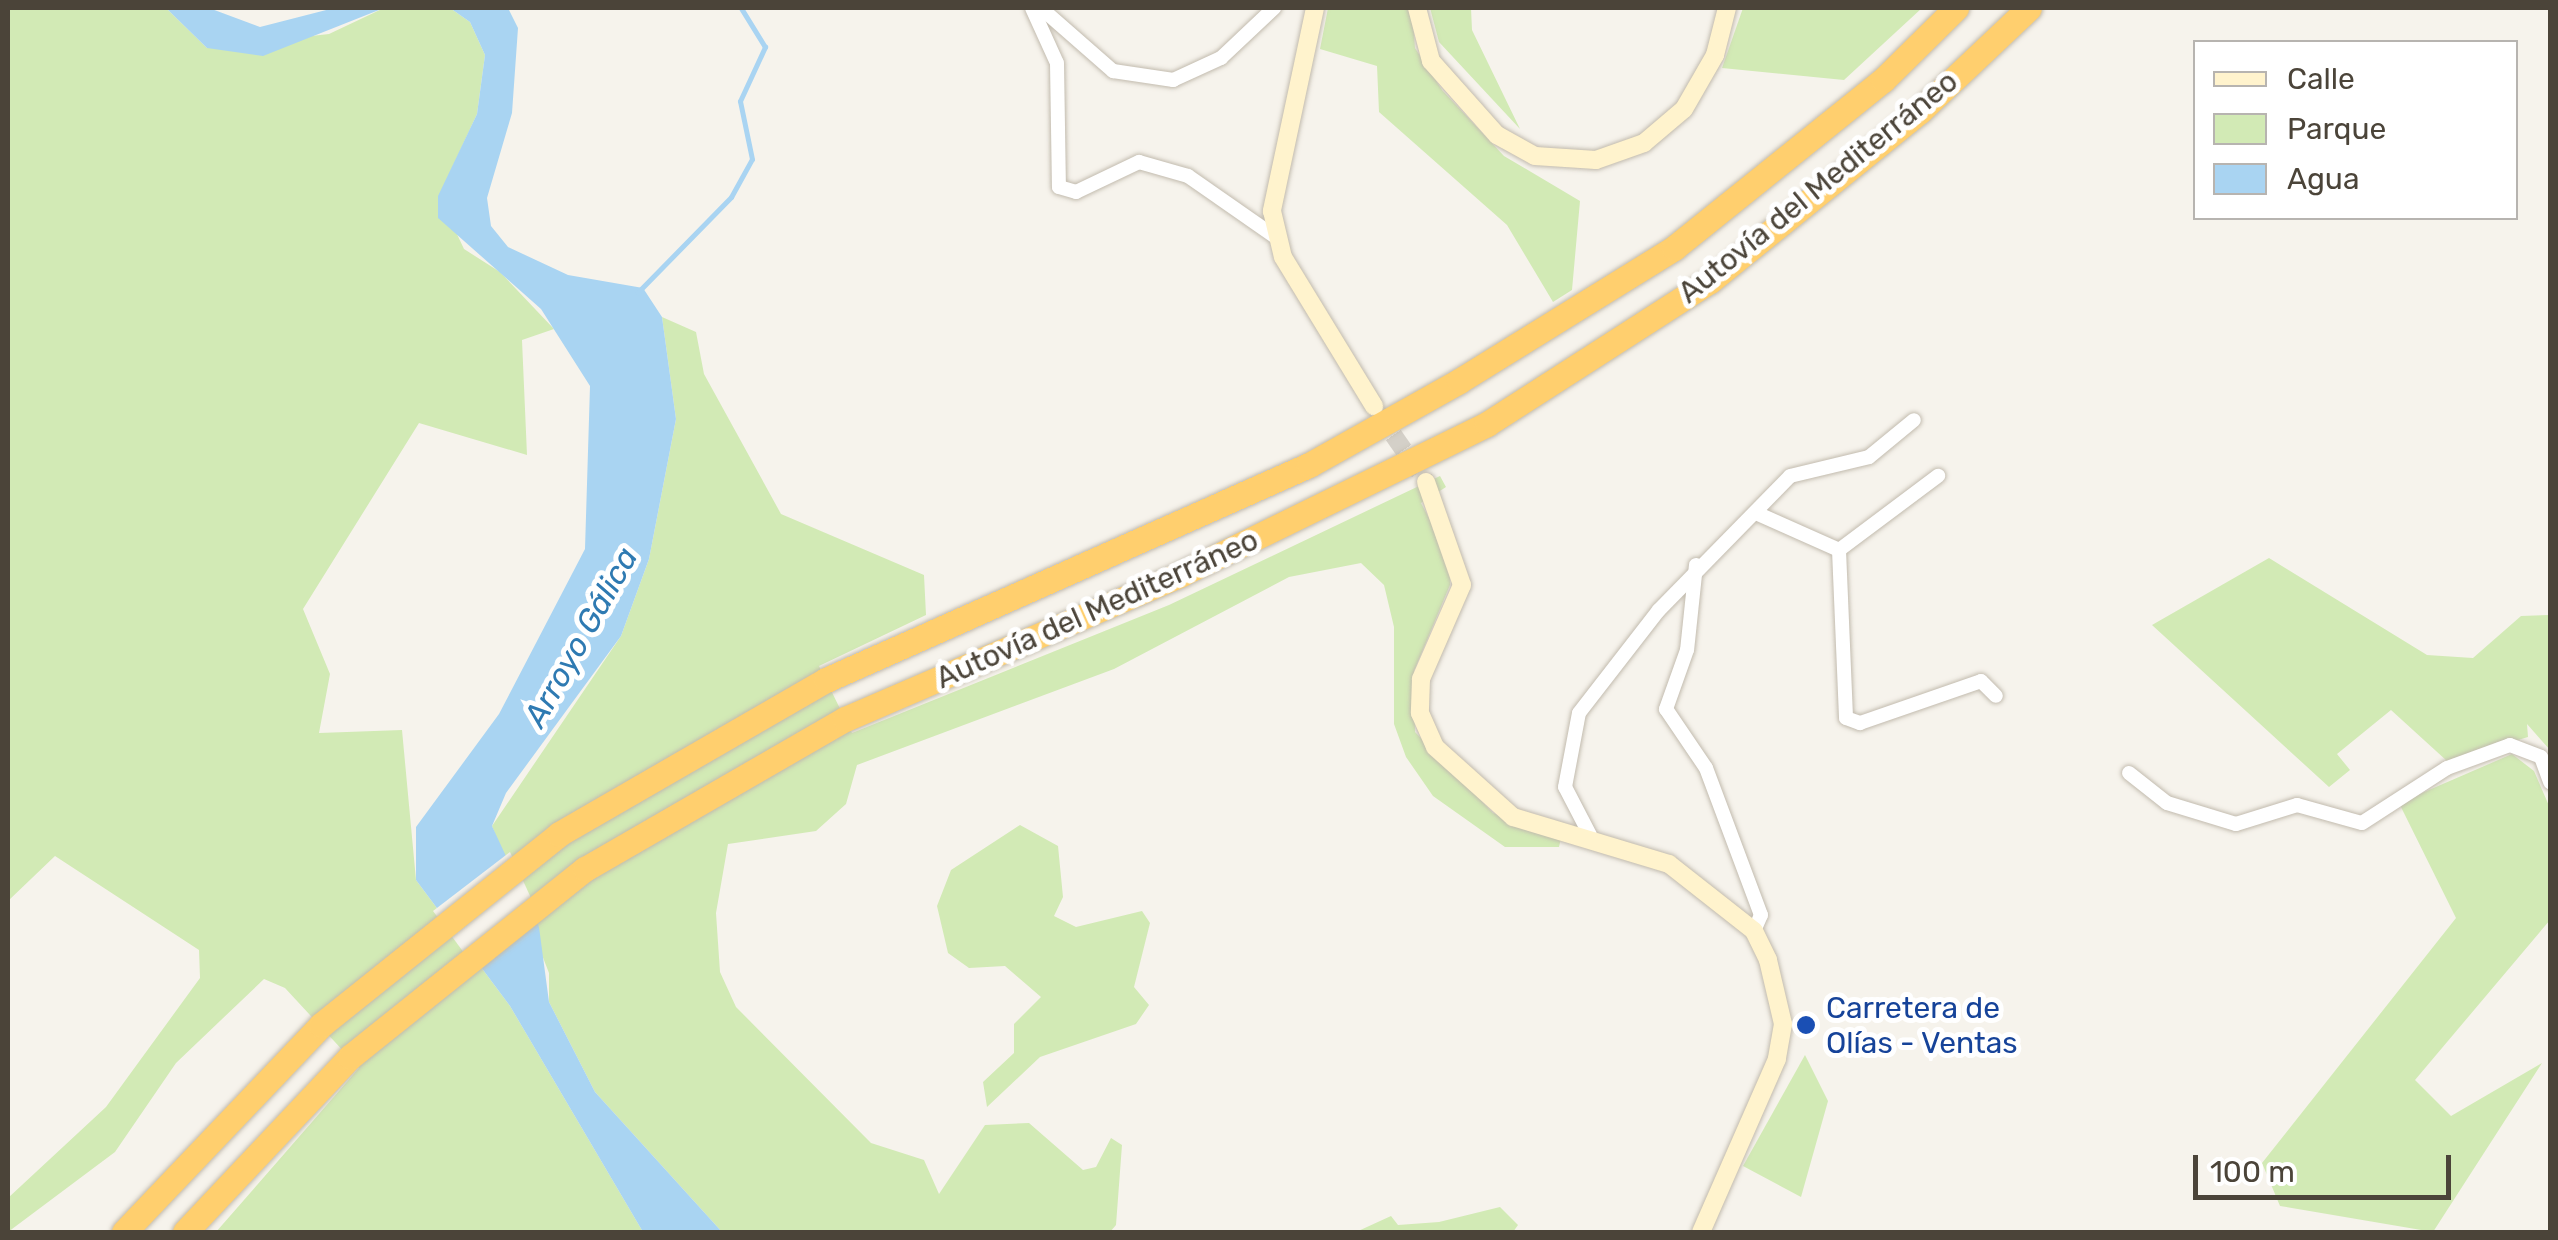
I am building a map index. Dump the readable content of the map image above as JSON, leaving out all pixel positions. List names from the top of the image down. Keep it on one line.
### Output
{"streets":{"highway":["Autovía del Mediterráneo"]},"water":["Arroyo Gálica"],"places":["Carretera de Olías - Ventas"],"legend":["Calle","Parque","Agua"],"scale_bar":"100 m"}
